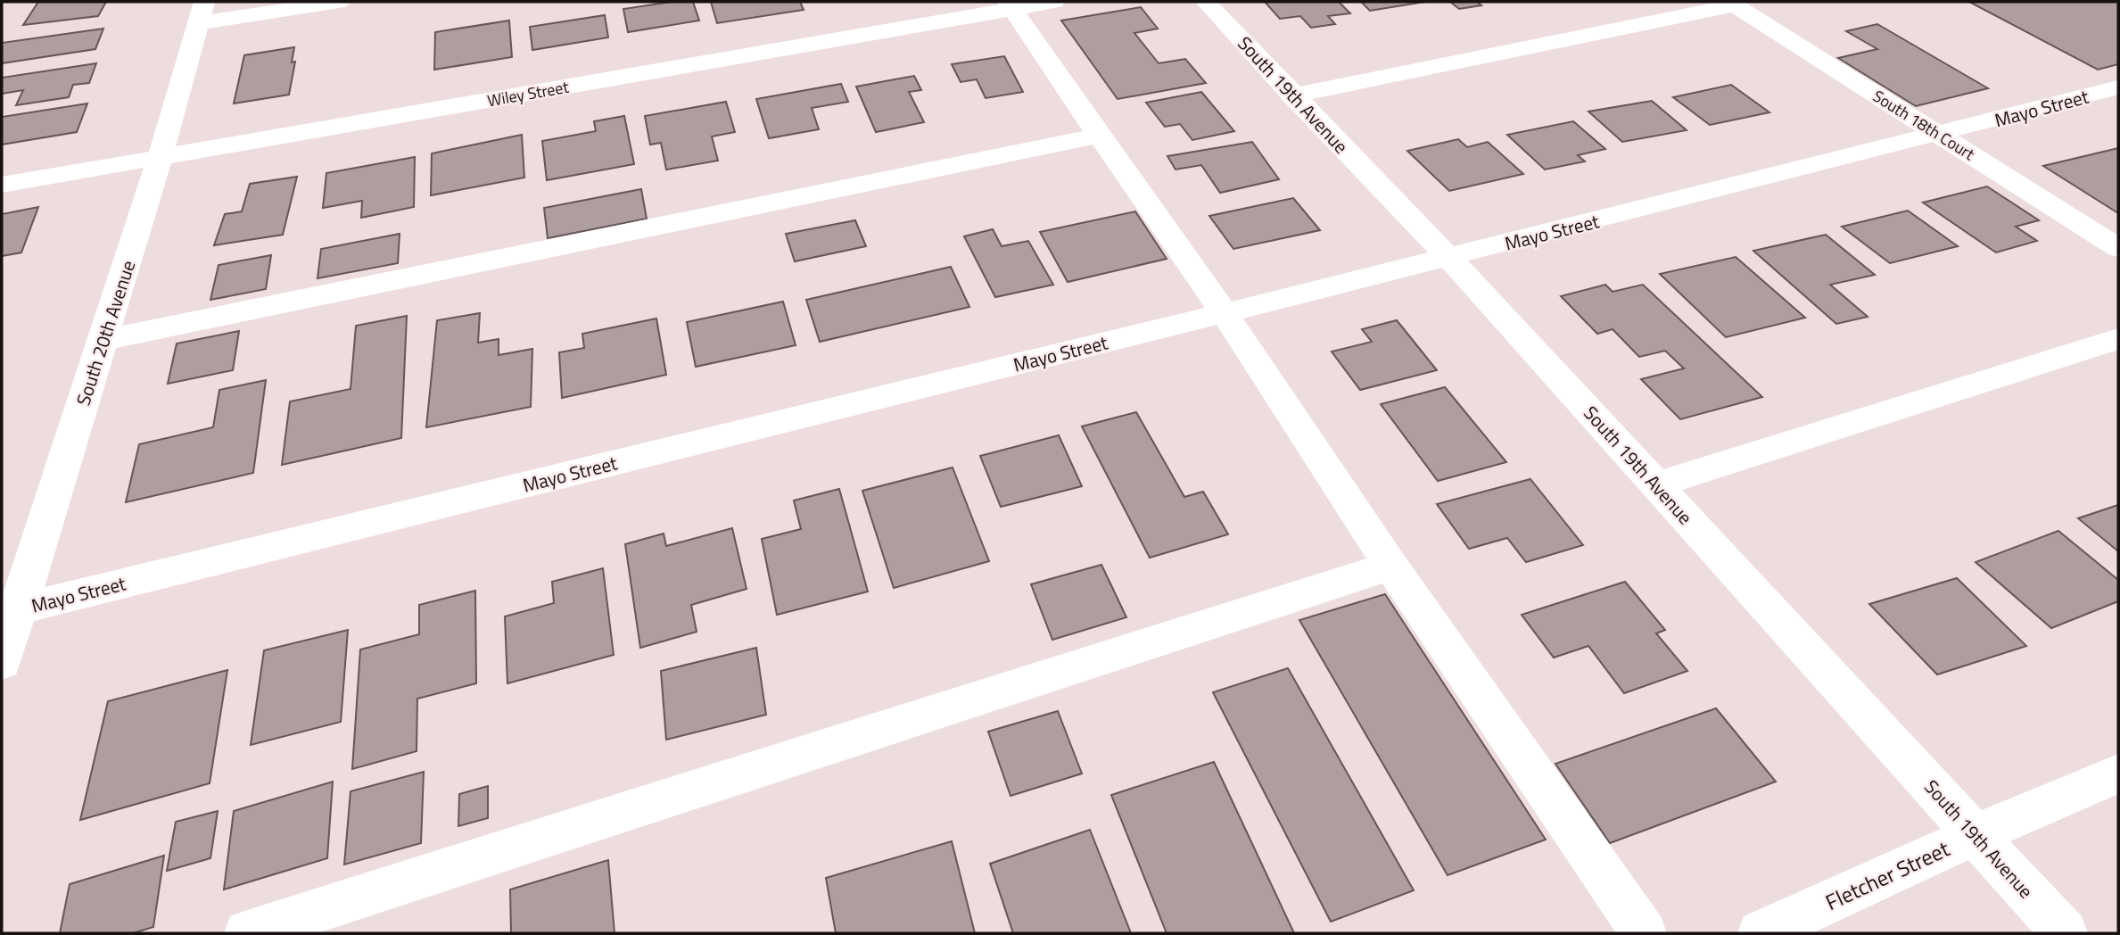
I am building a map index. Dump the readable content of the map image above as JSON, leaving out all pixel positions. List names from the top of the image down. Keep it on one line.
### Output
{"streets":{"street":["Wiley Street","South 19th Avenue","Mayo Street","South 18th Court","South 20th Avenue","Fletcher Street"]},"crossings":[["Wiley Street","South 20th Avenue"],["South 19th Avenue","Mayo Street"],["South 19th Avenue","Fletcher Street"],["Mayo Street","South 18th Court"],["Mayo Street","South 20th Avenue"]]}
